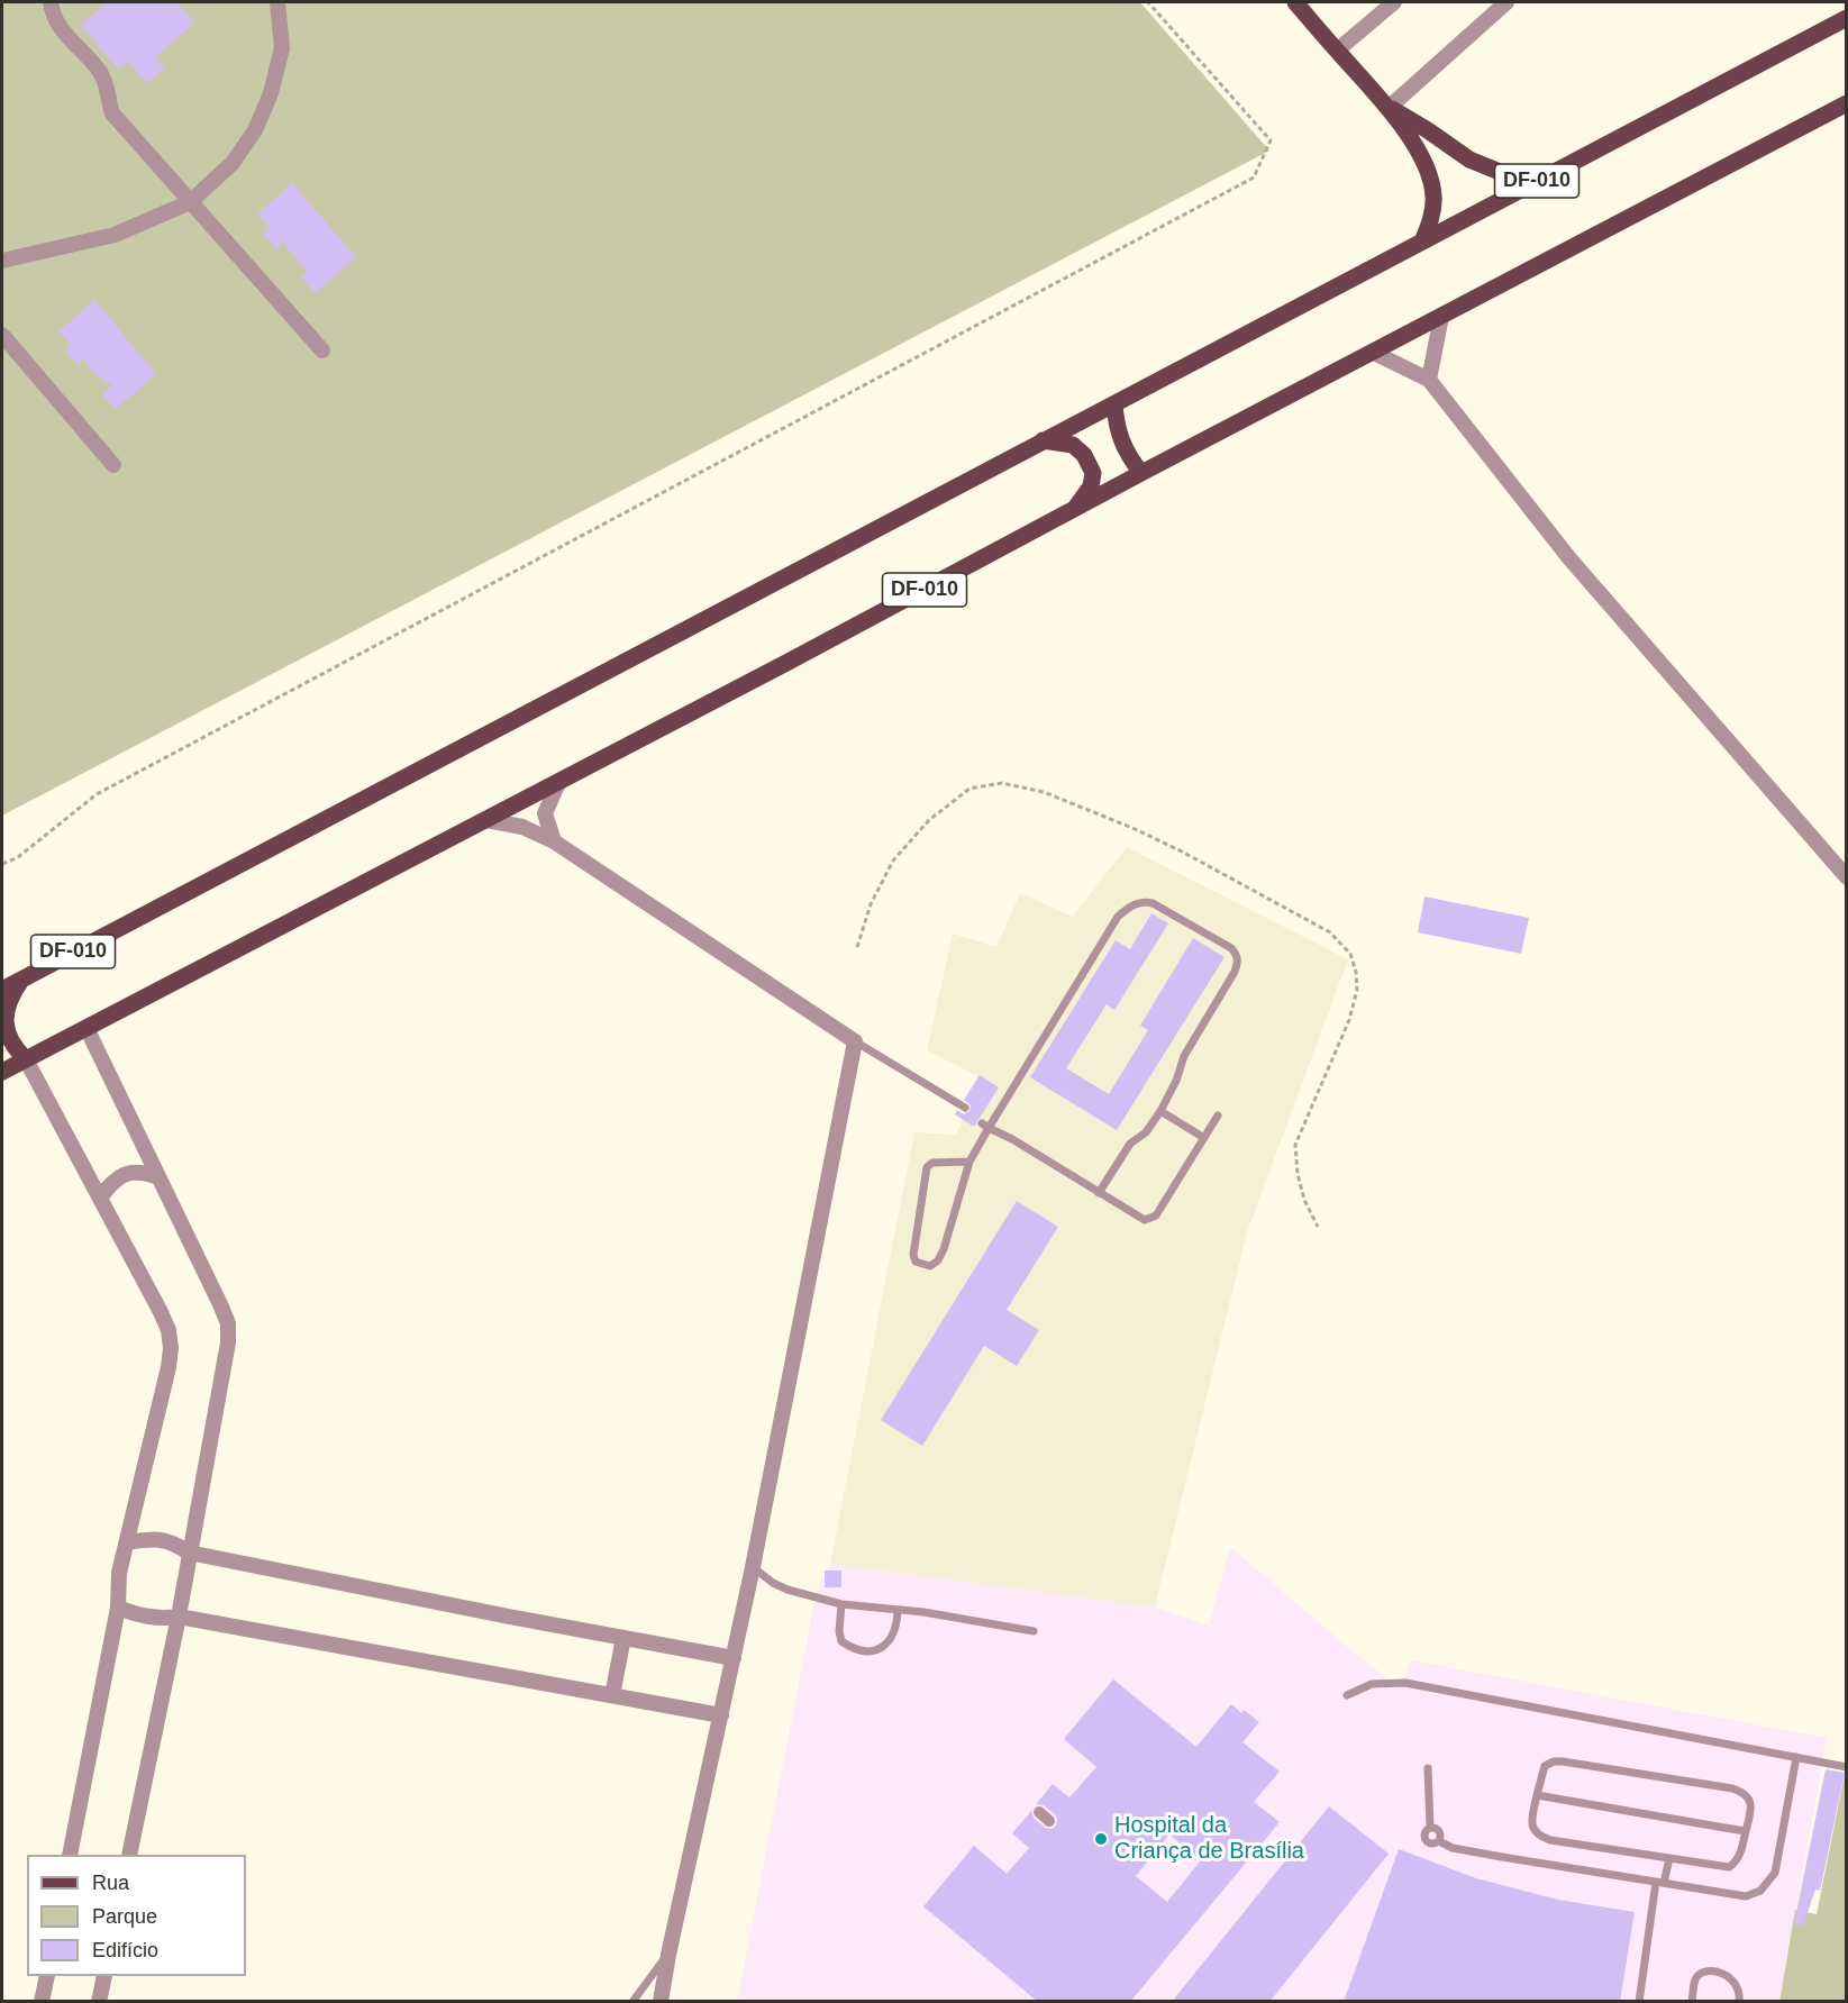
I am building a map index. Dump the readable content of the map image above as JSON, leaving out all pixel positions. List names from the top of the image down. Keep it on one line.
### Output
{"streets":{"main road":["DF-010"]},"places":["Hospital da Criança de Brasília"],"legend":["Rua","Parque","Edifício"]}
